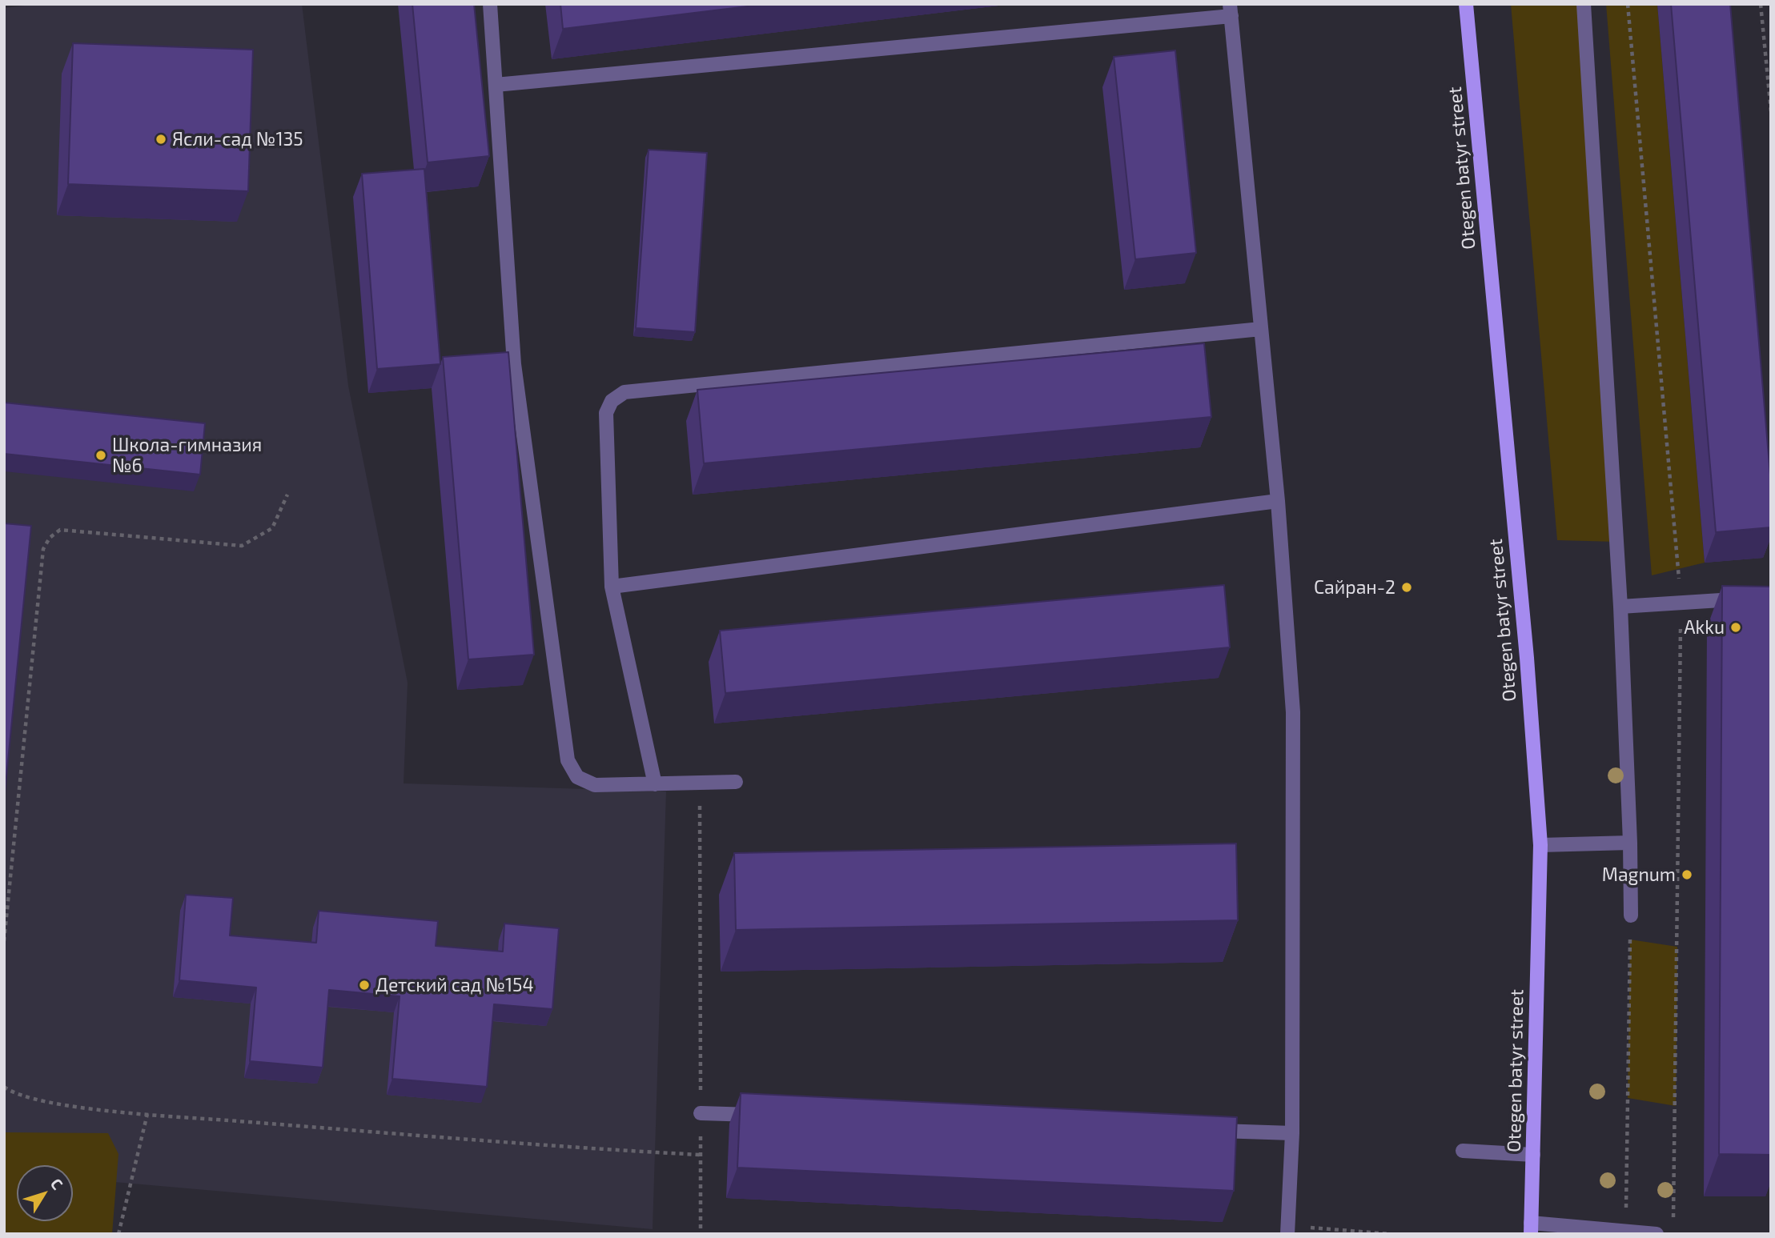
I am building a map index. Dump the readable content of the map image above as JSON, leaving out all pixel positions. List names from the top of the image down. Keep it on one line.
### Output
{"streets":{"main road":["Otegen batyr street"]},"places":["Ясли-сад №135","Школа-гимназия №6","Сайран-2","Akku","Magnum","Детский сад №154"],"north":"top right"}
